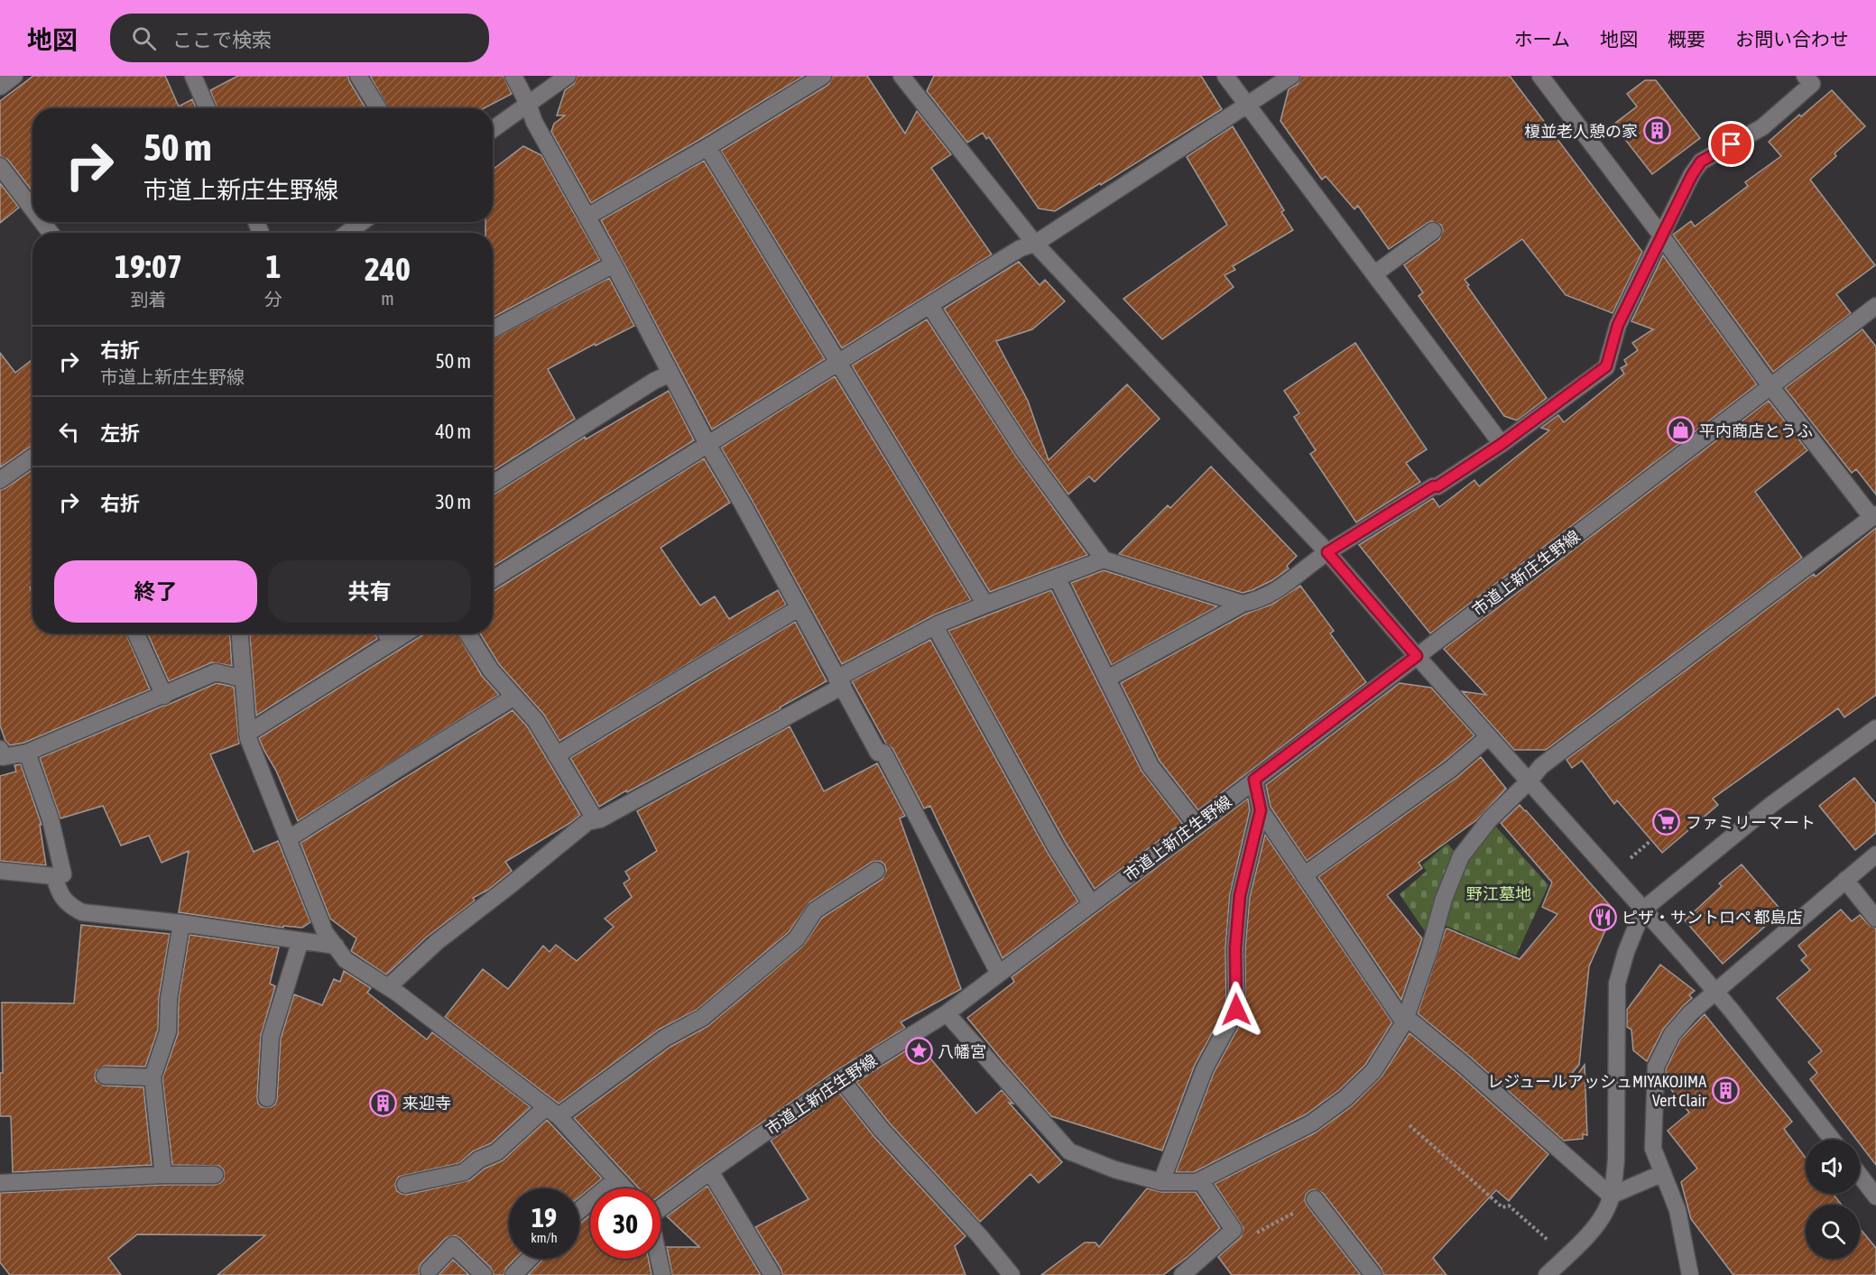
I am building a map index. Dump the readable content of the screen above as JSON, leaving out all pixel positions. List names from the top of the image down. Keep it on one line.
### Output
{"streets":{"street":["市道上新庄生野線"]},"parks":["野江墓地"],"places":{"building":["榎並老人憩の家","レジュールアッシュMIYAKOJIMA Vert Clair","来迎寺"],"shop":["平内商店とうふ"],"supermarket":["ファミリーマート"],"restaurant":["ピザ・サントロペ 都島店"],"place":["八幡宮"]},"page":{"header":"地図","search":"ここで検索","nav":["ホーム","地図","概要","お問い合わせ"],"turn":["50 m","市道上新庄生野線"],"eta":["19:07","到着","1","分","240","m"],"list":[{"name":"右折","note":"市道上新庄生野線","value":"50 m"},{"name":"左折","value":"40 m"},{"name":"右折","value":"30 m"}],"buttons":["終了","共有"],"speed":"19 km/h","limit":"30"}}
